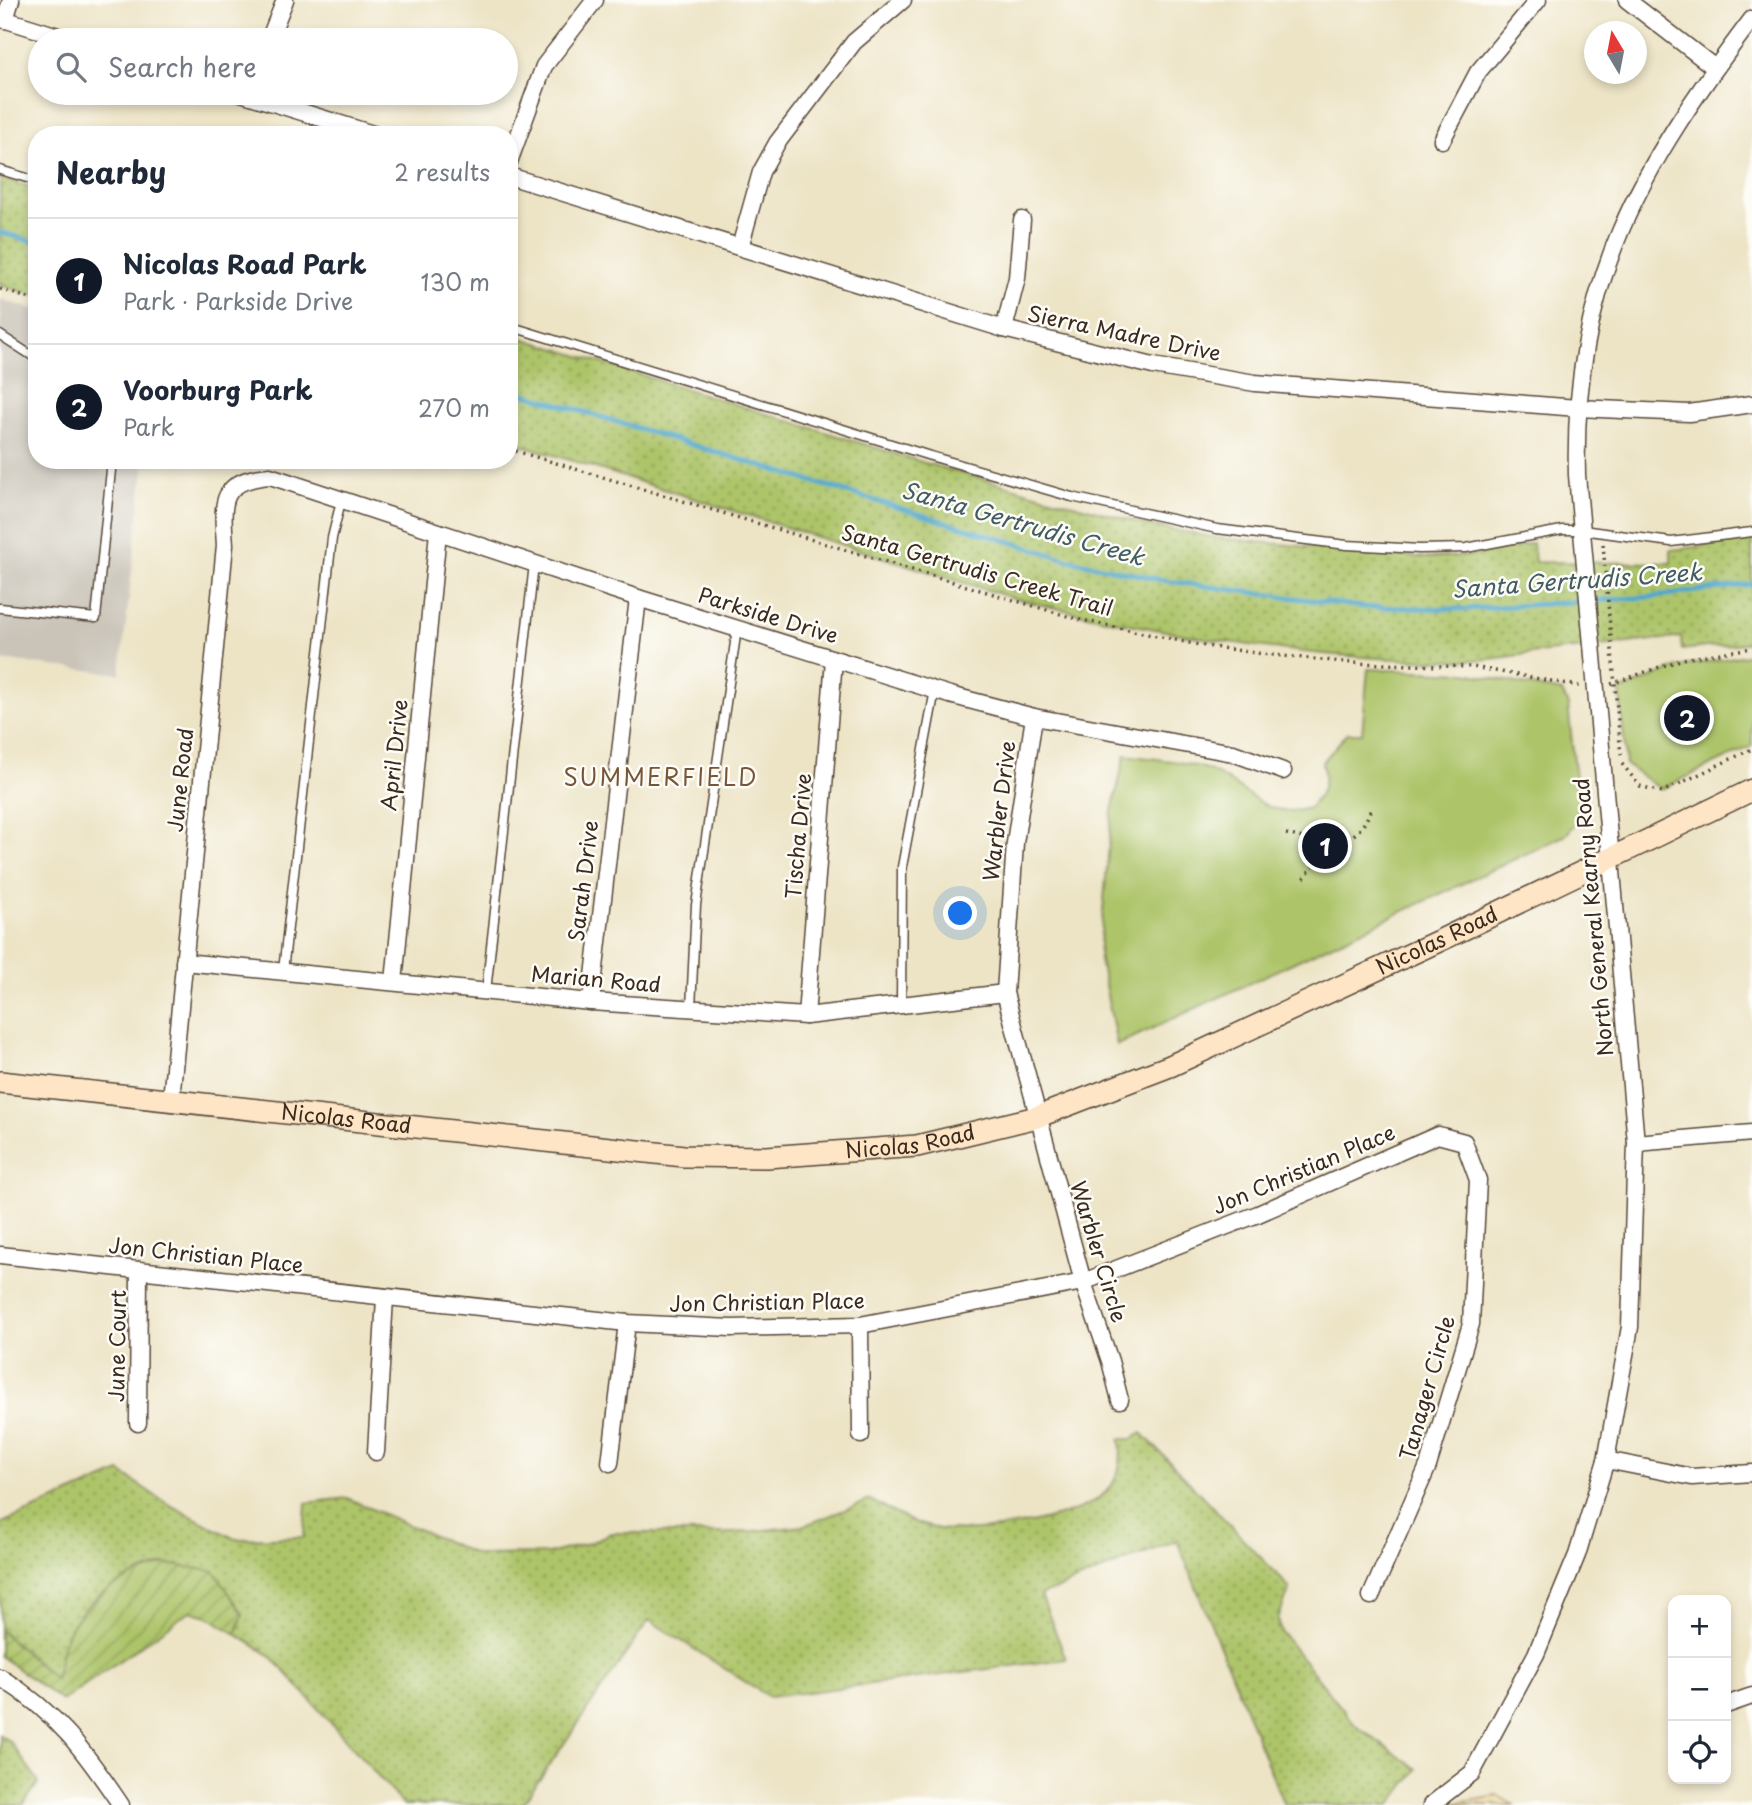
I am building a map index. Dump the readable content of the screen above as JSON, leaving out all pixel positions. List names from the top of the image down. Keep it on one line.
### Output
{"streets":{"main road":["Nicolas Road"],"street":["Sierra Madre Drive","Parkside Drive","April Drive","June Road","Warbler Drive","Tischa Drive","Sarah Drive","North General Kearny Road","Marian Road","Jon Christian Place","Warbler Circle","June Court","Tanager Circle"],"path":["Santa Gertrudis Creek Trail"]},"crossings":[["Sierra Madre Drive","North General Kearny Road"],["Parkside Drive","April Drive"],["Parkside Drive","June Road"],["Parkside Drive","Warbler Drive"],["Parkside Drive","Tischa Drive"],["Parkside Drive","Sarah Drive"],["April Drive","Marian Road"],["June Road","Nicolas Road"],["June Road","Marian Road"],["Warbler Drive","Nicolas Road"],["Warbler Drive","Marian Road"],["Warbler Drive","Warbler Circle"],["Tischa Drive","Marian Road"],["Sarah Drive","Marian Road"],["North General Kearny Road","Nicolas Road"],["Nicolas Road","Warbler Circle"],["Jon Christian Place","Warbler Circle"],["Jon Christian Place","June Court"],["Jon Christian Place","Tanager Circle"]],"districts":["SUMMERFIELD"],"water":["Santa Gertrudis Creek"],"north":"top","page":{"search":"Search here","heading":["Nearby","2 results"],"list":[{"mark":"1","name":"Nicolas Road Park","note":"Park · Parkside Drive","value":"130 m"},{"mark":"2","name":"Voorburg Park","note":"Park","value":"270 m"}],"pins":["2","1"],"map_buttons":["+","−"]}}
